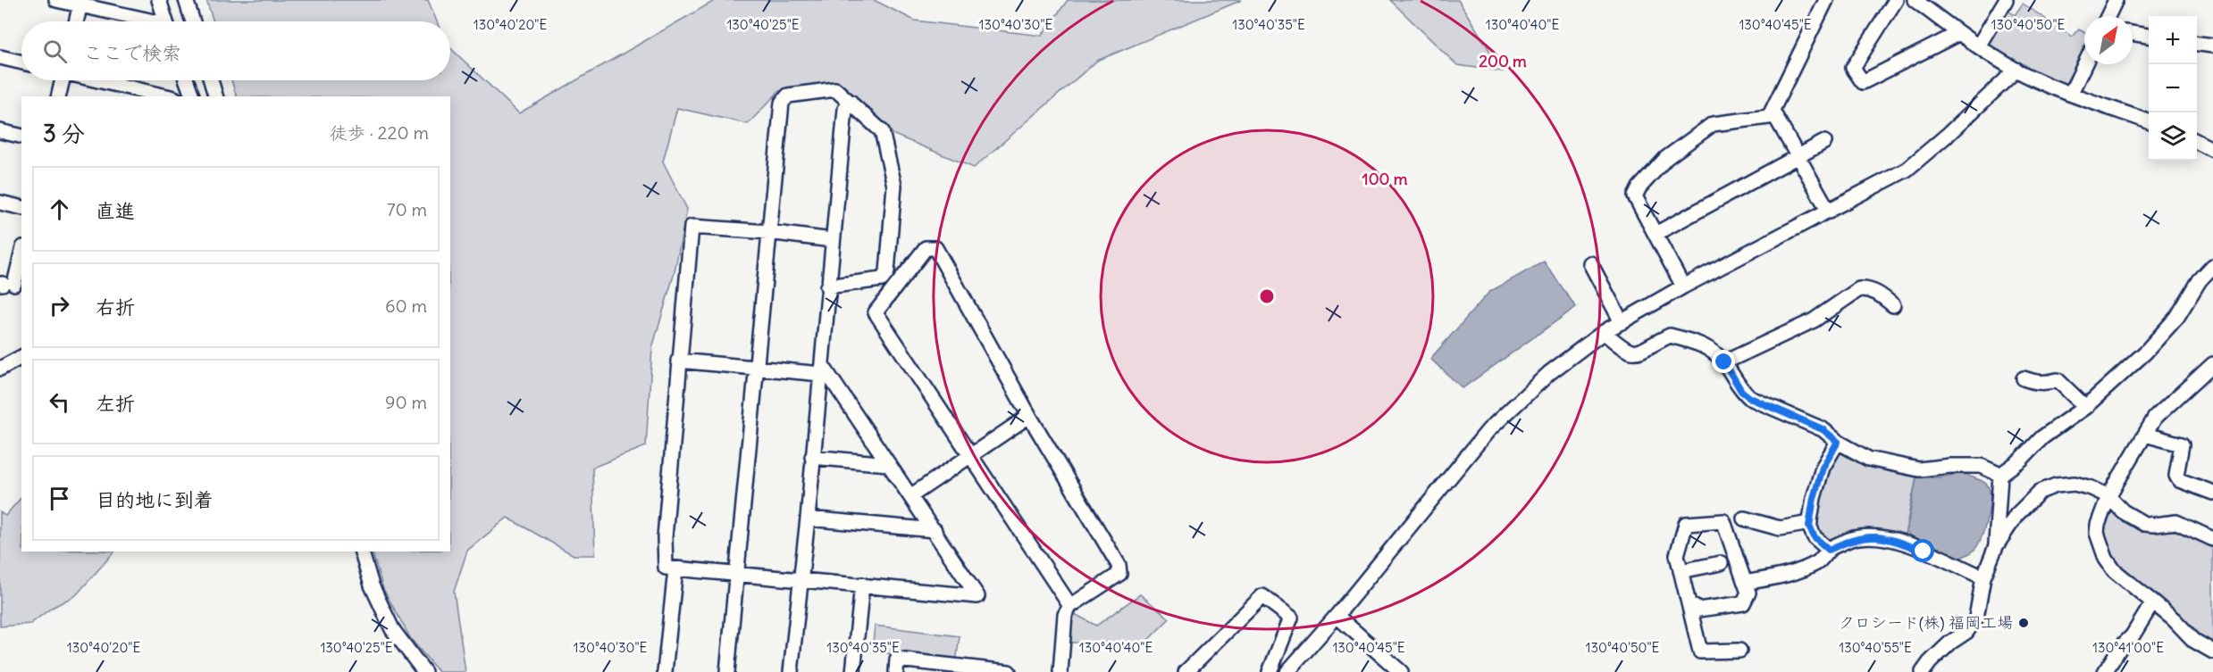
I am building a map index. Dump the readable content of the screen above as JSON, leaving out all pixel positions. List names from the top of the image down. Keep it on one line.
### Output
{"places":["クロシード(株) 福岡工場"],"north":"top right","page":{"map_buttons":["+","−"],"search":"ここで検索","heading":["3 分","徒歩 · 220 m"],"list":[["直進","70 m"],["右折","60 m"],["左折","90 m"],"目的地に到着"]},"coordinates":["130°40'20\"E","130°40'25\"E","130°40'30\"E","130°40'35\"E","130°40'40\"E","130°40'45\"E","130°40'50\"E","130°40'55\"E","130°41'00\"E"],"rings":["200 m","100 m"]}
